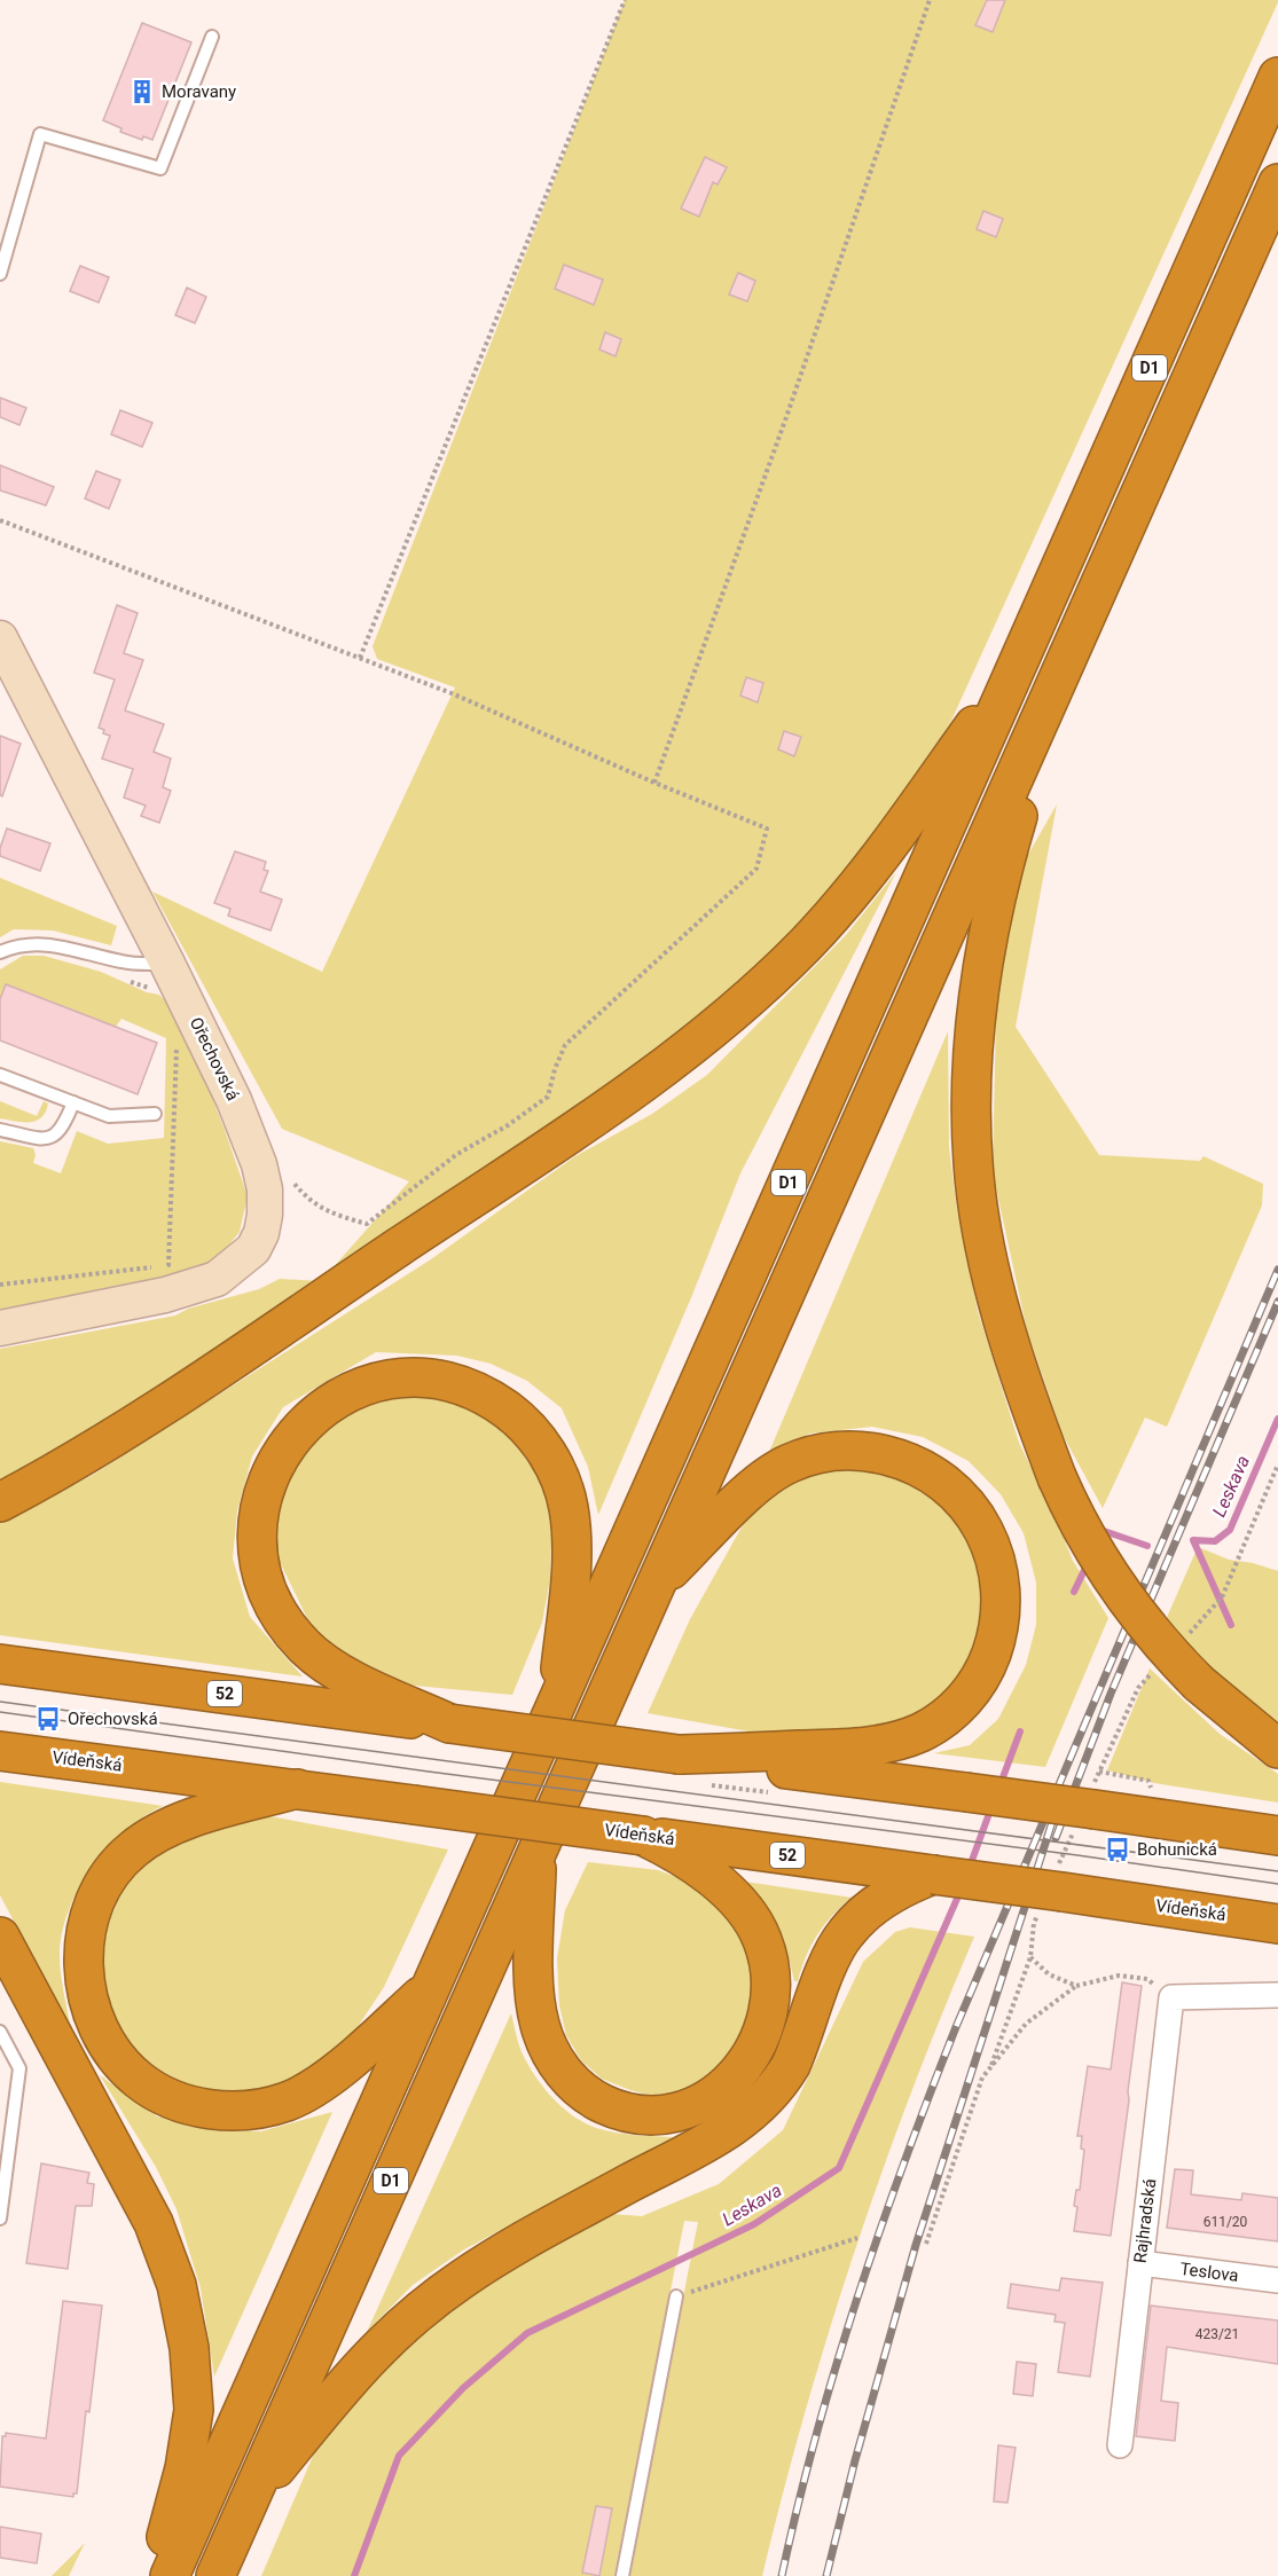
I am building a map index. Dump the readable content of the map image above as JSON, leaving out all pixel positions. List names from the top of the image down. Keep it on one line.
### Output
{"streets":{"highway":["D1","52","Vídeňská"],"street":["Ořechovská","Rajhradská","Teslova"]},"crossings":[["Rajhradská","Teslova"]],"water":["Leskava"],"places":{"building":["Moravany"],"bus stop":["Ořechovská","Bohunická"]},"house_numbers":["611/20","423/21"]}
